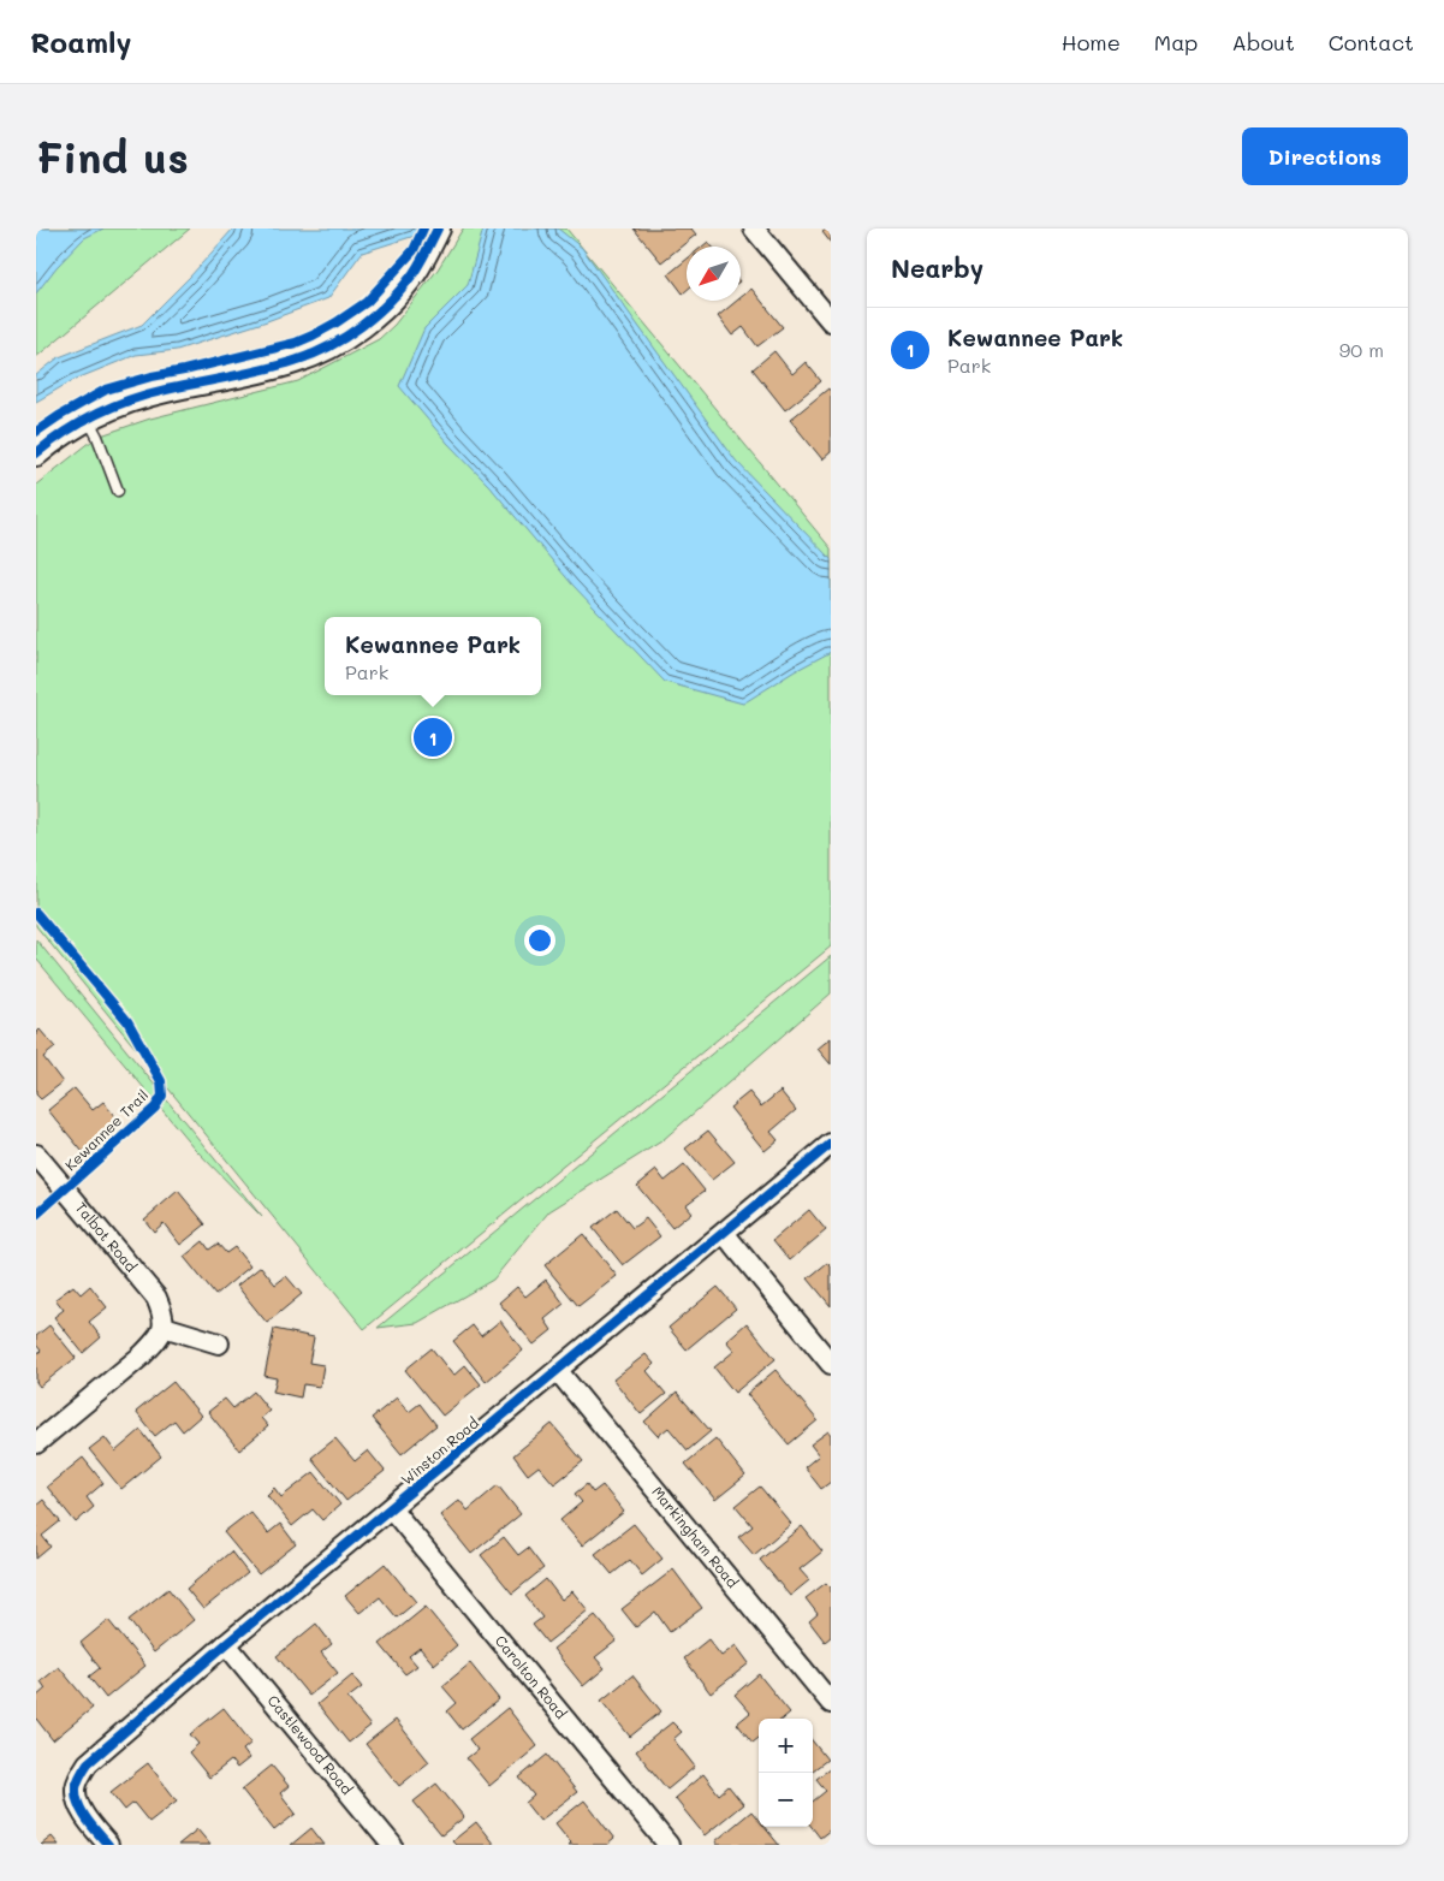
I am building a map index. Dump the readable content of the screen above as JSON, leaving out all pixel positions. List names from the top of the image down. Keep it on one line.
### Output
{"streets":{"street":["Talbot Road","Winston Road","Markingham Road","Carolton Road","Castlewood Road"],"cycle path":["Kewannee Trail"]},"crossings":[["Winston Road","Markingham Road"],["Winston Road","Carolton Road"],["Winston Road","Castlewood Road"]],"north":"bottom left","page":{"header":"Roamly","nav":["Home","Map","About","Contact"],"buttons":"Directions","title":"Find us","heading":"Nearby","list":[{"mark":"1","name":"Kewannee Park","note":"Park","value":"90 m"}],"popup":["Kewannee Park","Park"],"pins":"1","map_buttons":["+","−"]}}
